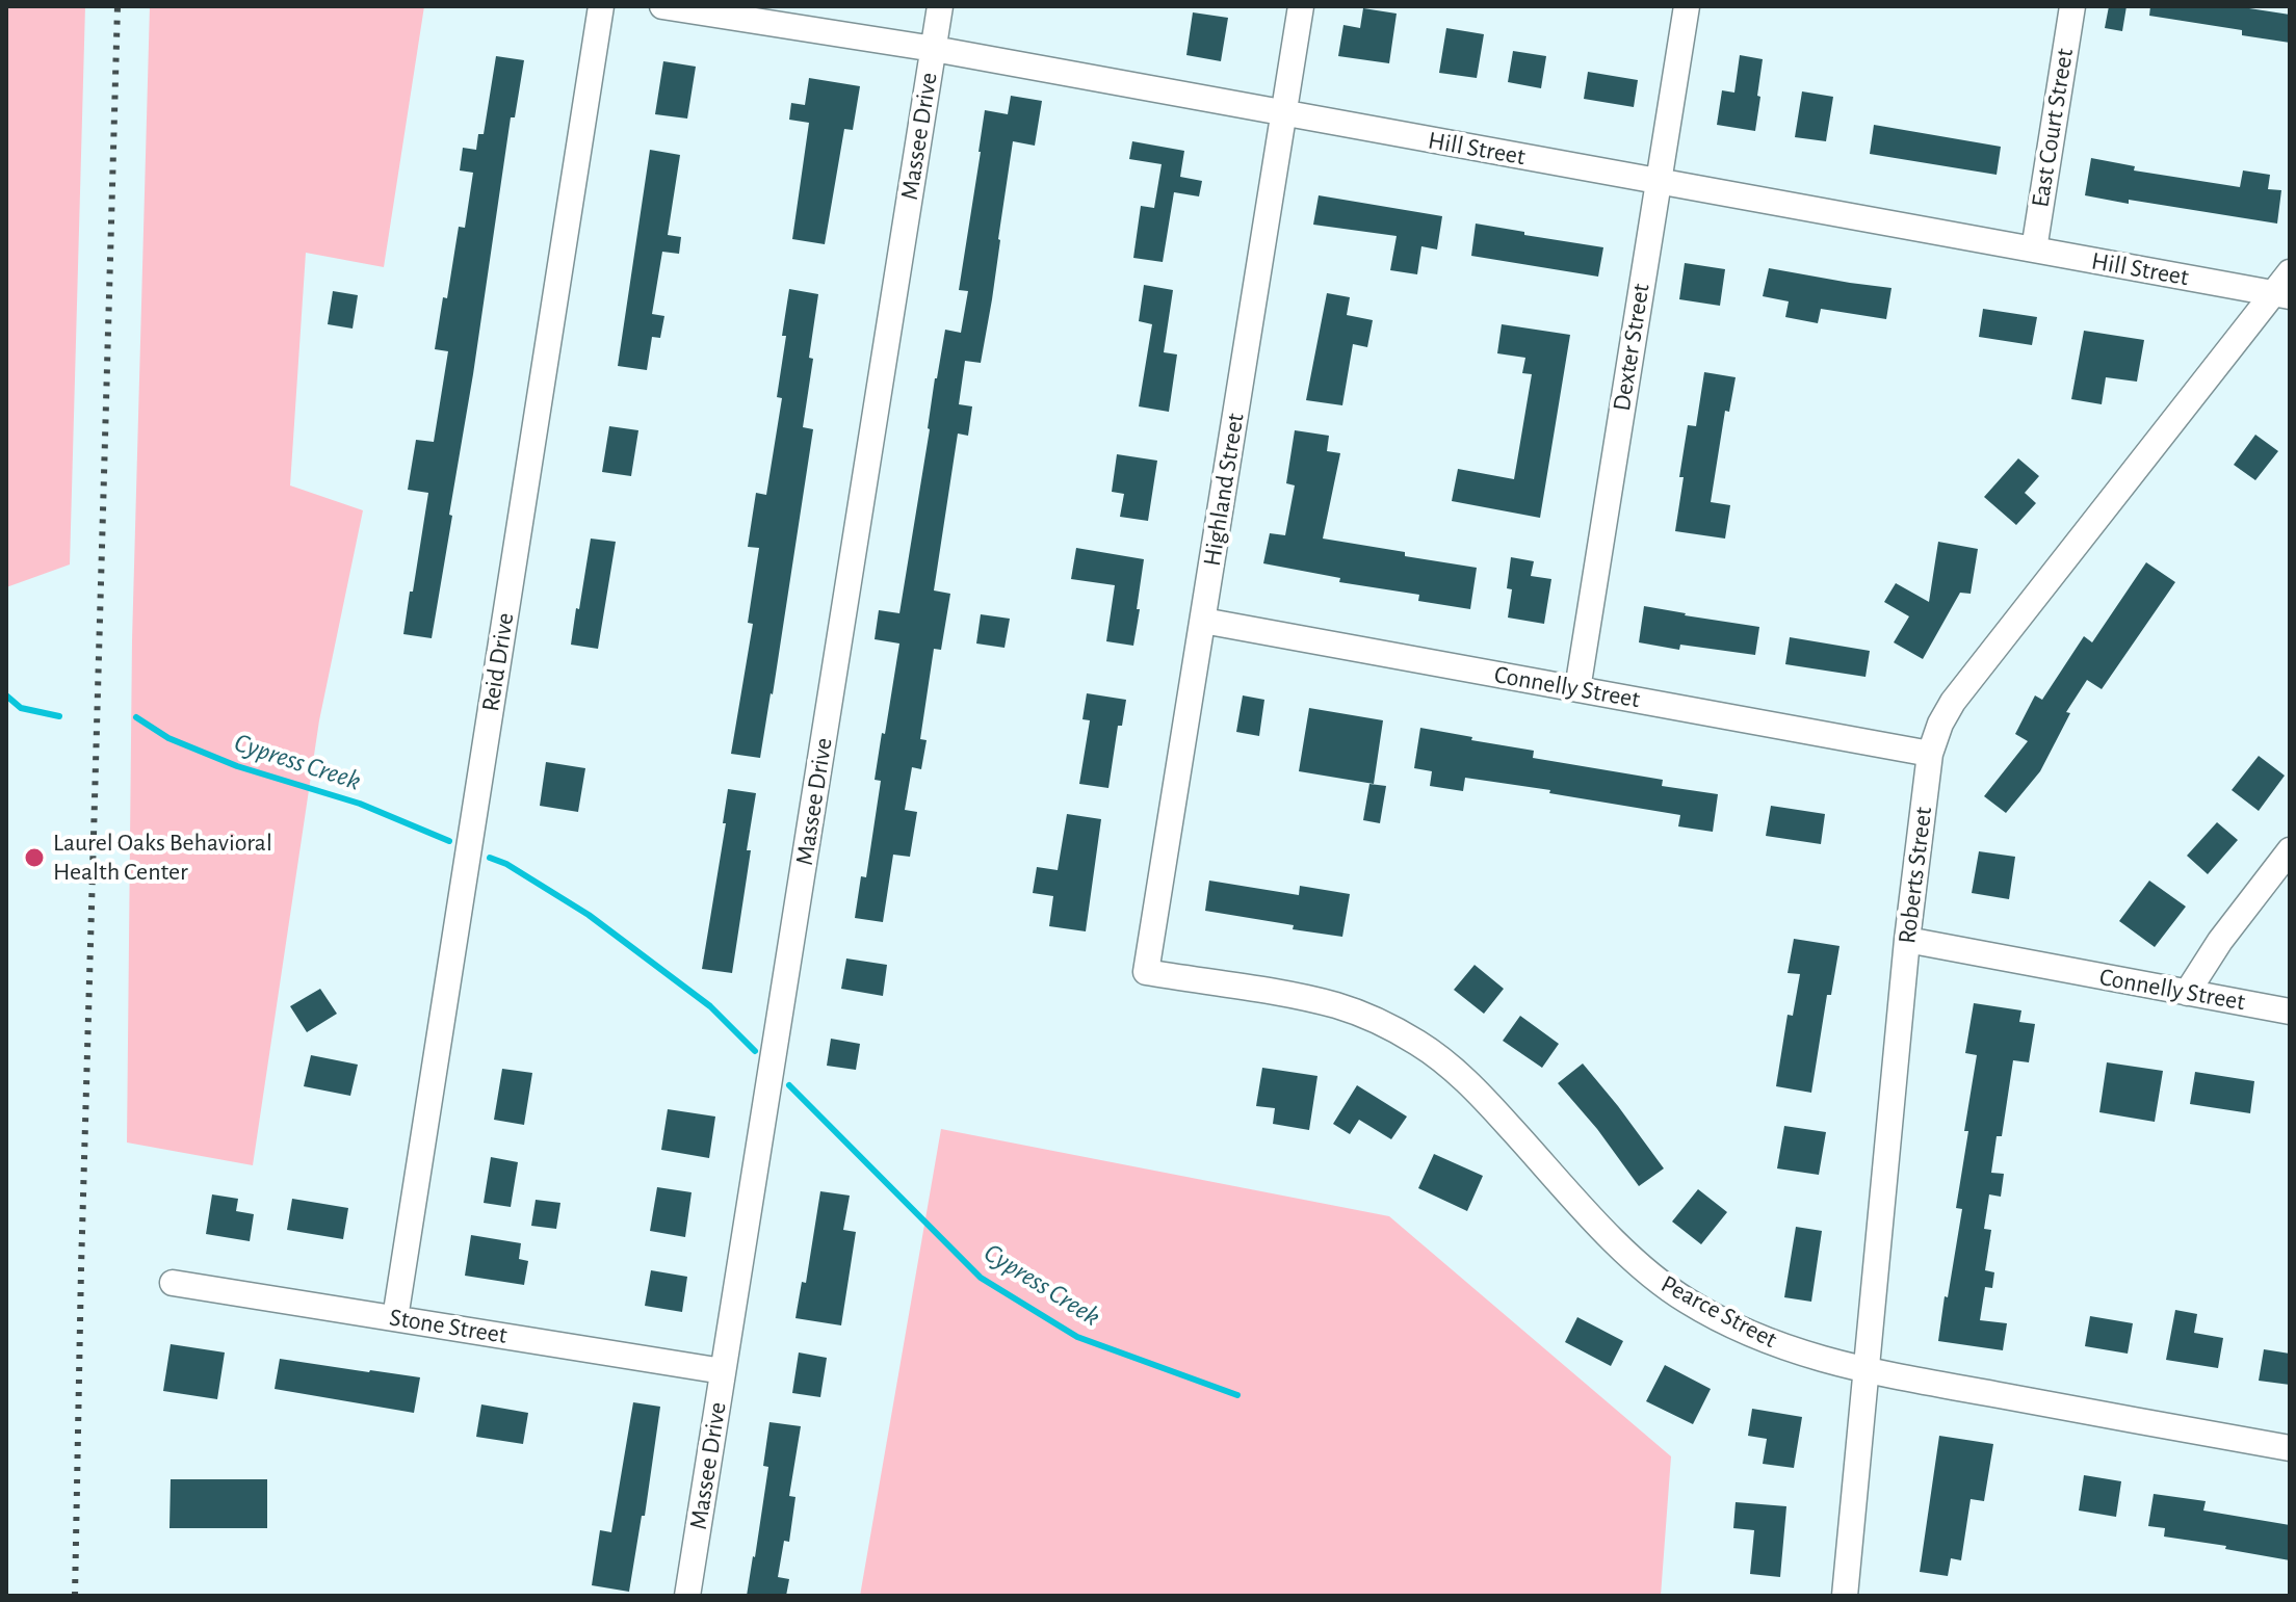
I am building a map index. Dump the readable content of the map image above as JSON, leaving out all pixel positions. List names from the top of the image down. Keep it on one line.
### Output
{"streets":{"street":["East Court Street","Massee Drive","Hill Street","Dexter Street","Highland Street","Reid Drive","Connelly Street","Roberts Street","Pearce Street","Stone Street"]},"crossings":[["East Court Street","Hill Street"],["Massee Drive","Hill Street"],["Massee Drive","Stone Street"],["Hill Street","Dexter Street"],["Hill Street","Highland Street"],["Hill Street","Roberts Street"],["Dexter Street","Connelly Street"],["Highland Street","Connelly Street"],["Highland Street","Pearce Street"],["Reid Drive","Stone Street"],["Connelly Street","Roberts Street"],["Roberts Street","Pearce Street"]],"water":["Cypress Creek"],"places":["Laurel Oaks Behavioral Health Center"]}
